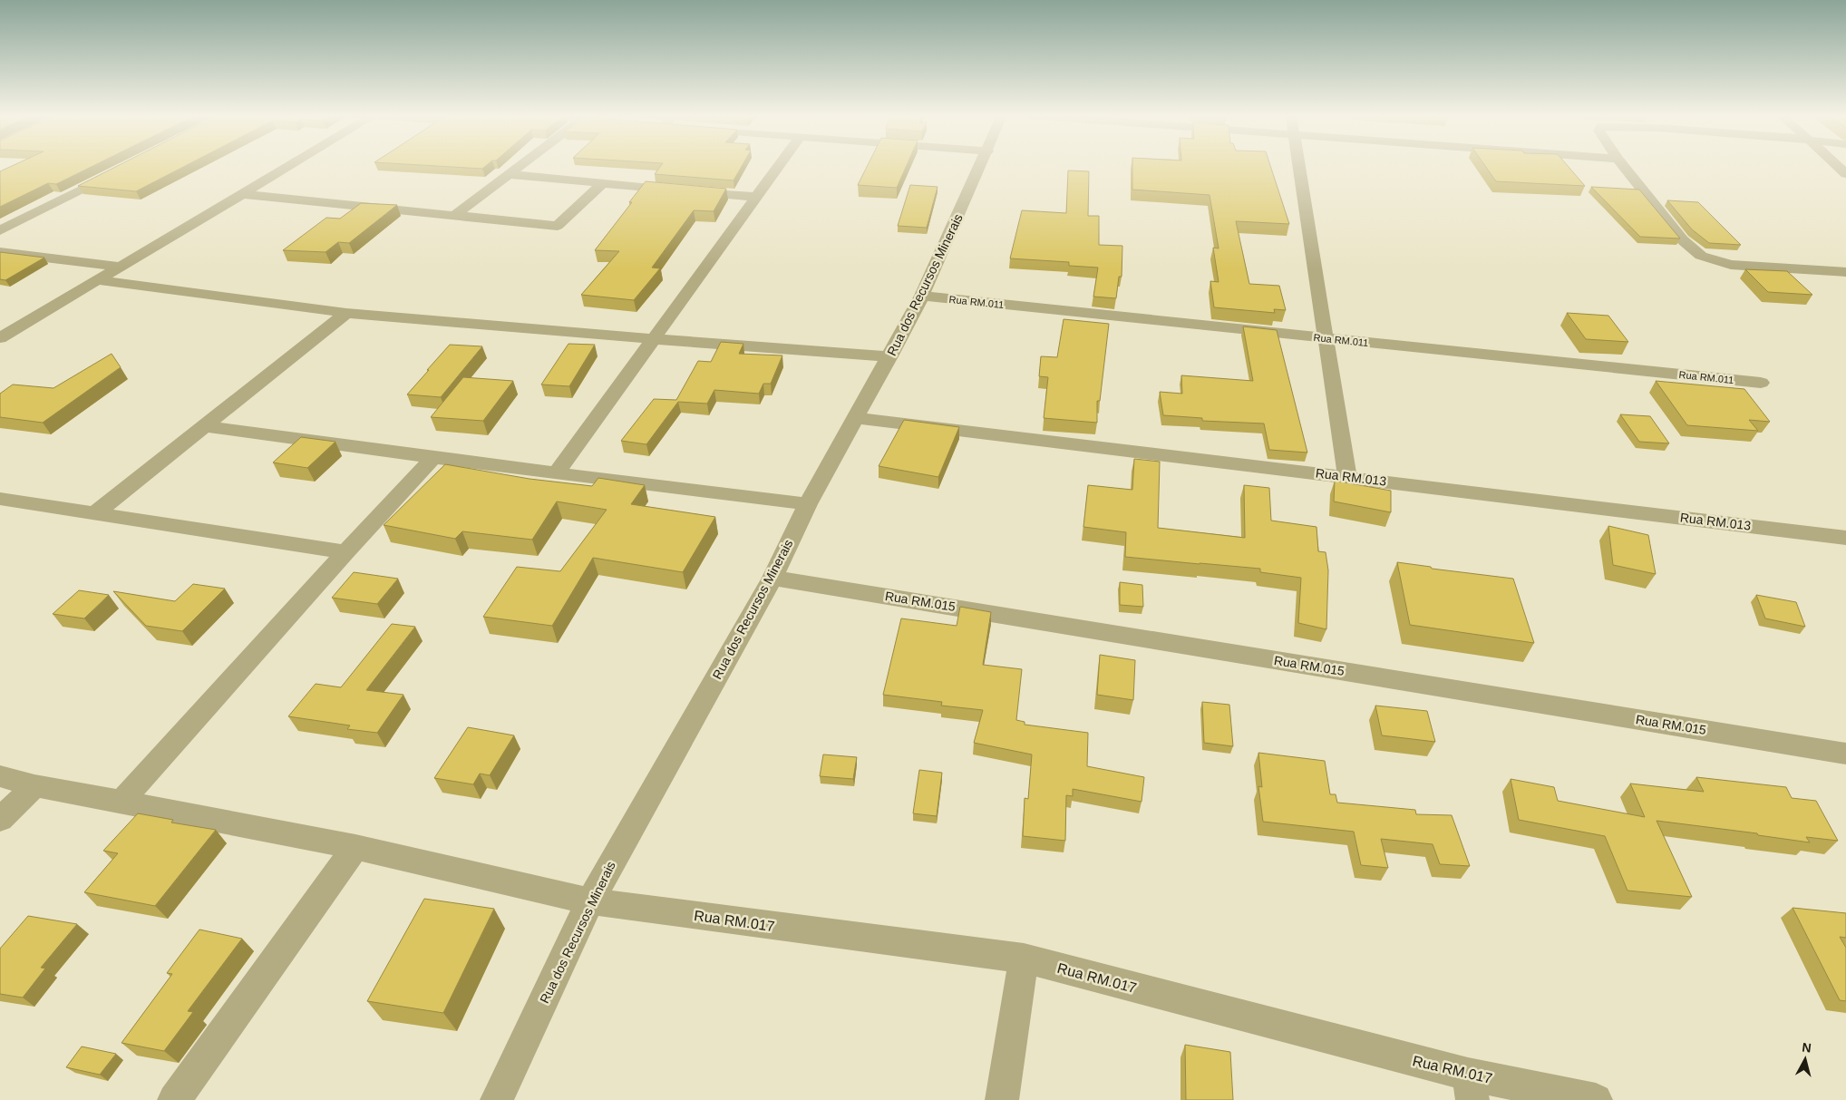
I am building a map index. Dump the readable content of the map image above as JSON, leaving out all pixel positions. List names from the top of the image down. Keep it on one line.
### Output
{"streets":{"street":["Rua dos Recursos Minerais","Rua RM.011","Rua RM.013","Rua RM.015","Rua RM.017"]},"crossings":[["Rua dos Recursos Minerais","Rua RM.011"],["Rua dos Recursos Minerais","Rua RM.013"],["Rua dos Recursos Minerais","Rua RM.015"],["Rua dos Recursos Minerais","Rua RM.017"]],"north":"top"}
